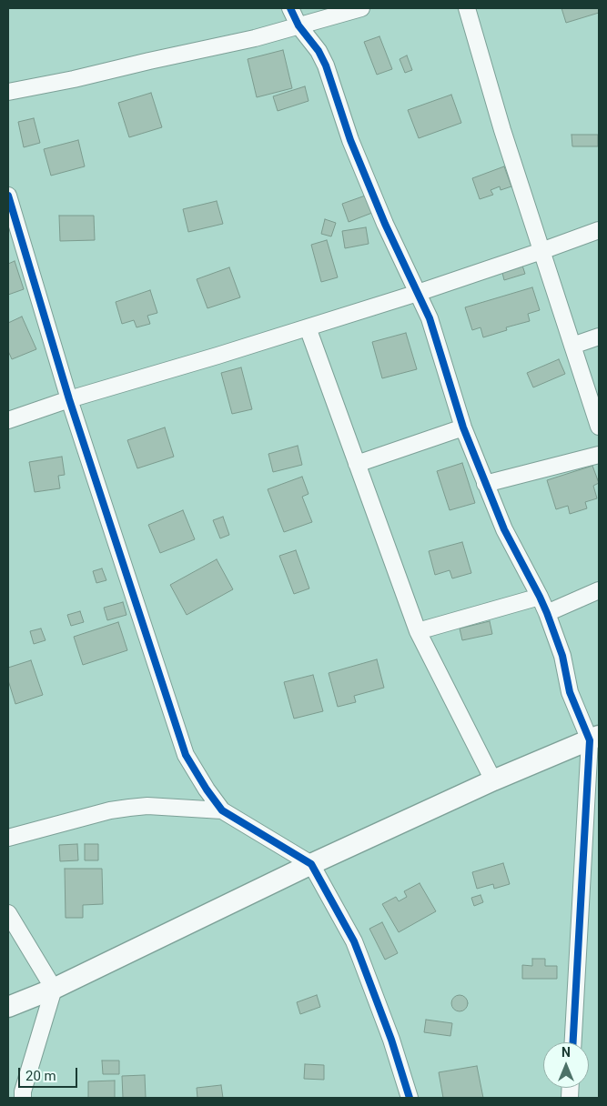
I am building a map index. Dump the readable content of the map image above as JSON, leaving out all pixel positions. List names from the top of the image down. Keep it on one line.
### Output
{"scale_bar":"20 m","north":"top"}
